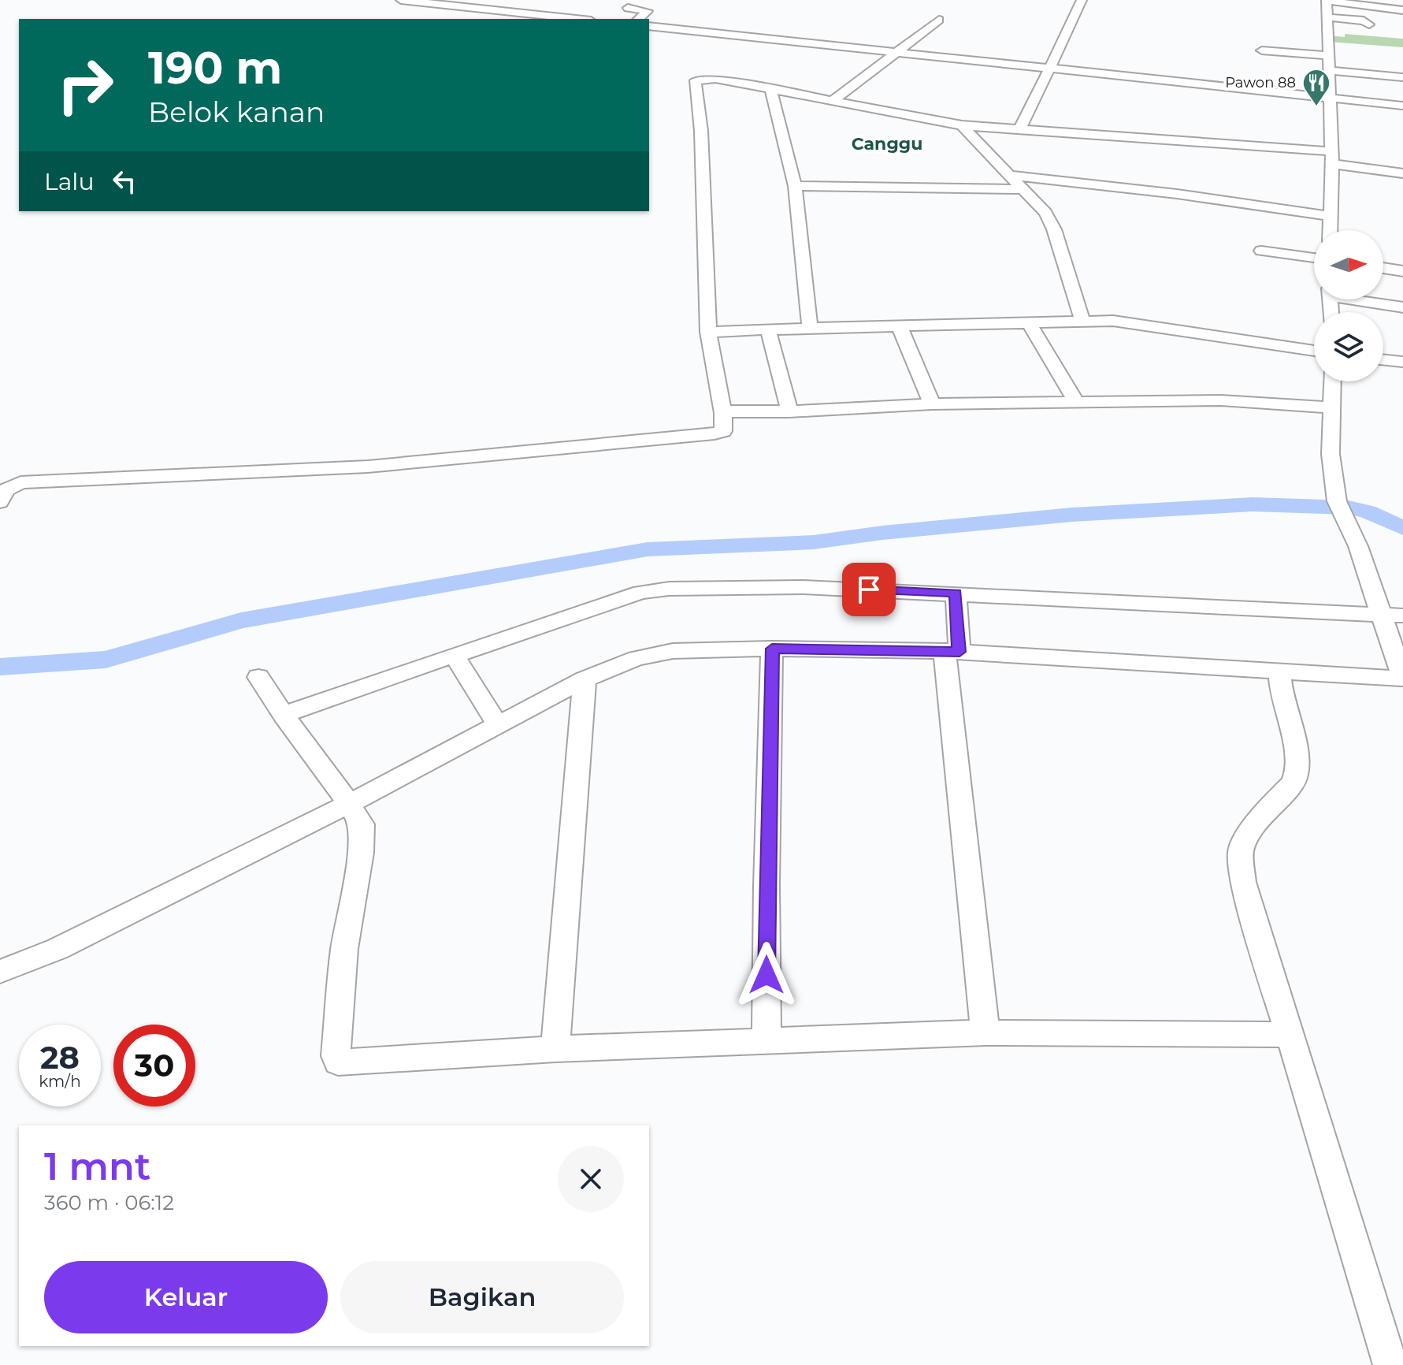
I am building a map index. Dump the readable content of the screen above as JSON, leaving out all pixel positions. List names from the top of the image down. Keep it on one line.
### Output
{"districts":["Canggu"],"places":{"restaurant":["Pawon 88"]},"north":"right","page":{"turn":["190 m","Belok kanan"],"then":"Lalu","speed":"28 km/h","limit":"30","heading":["1 mnt","360 m · 06:12"],"buttons":["Keluar","Bagikan"]}}
